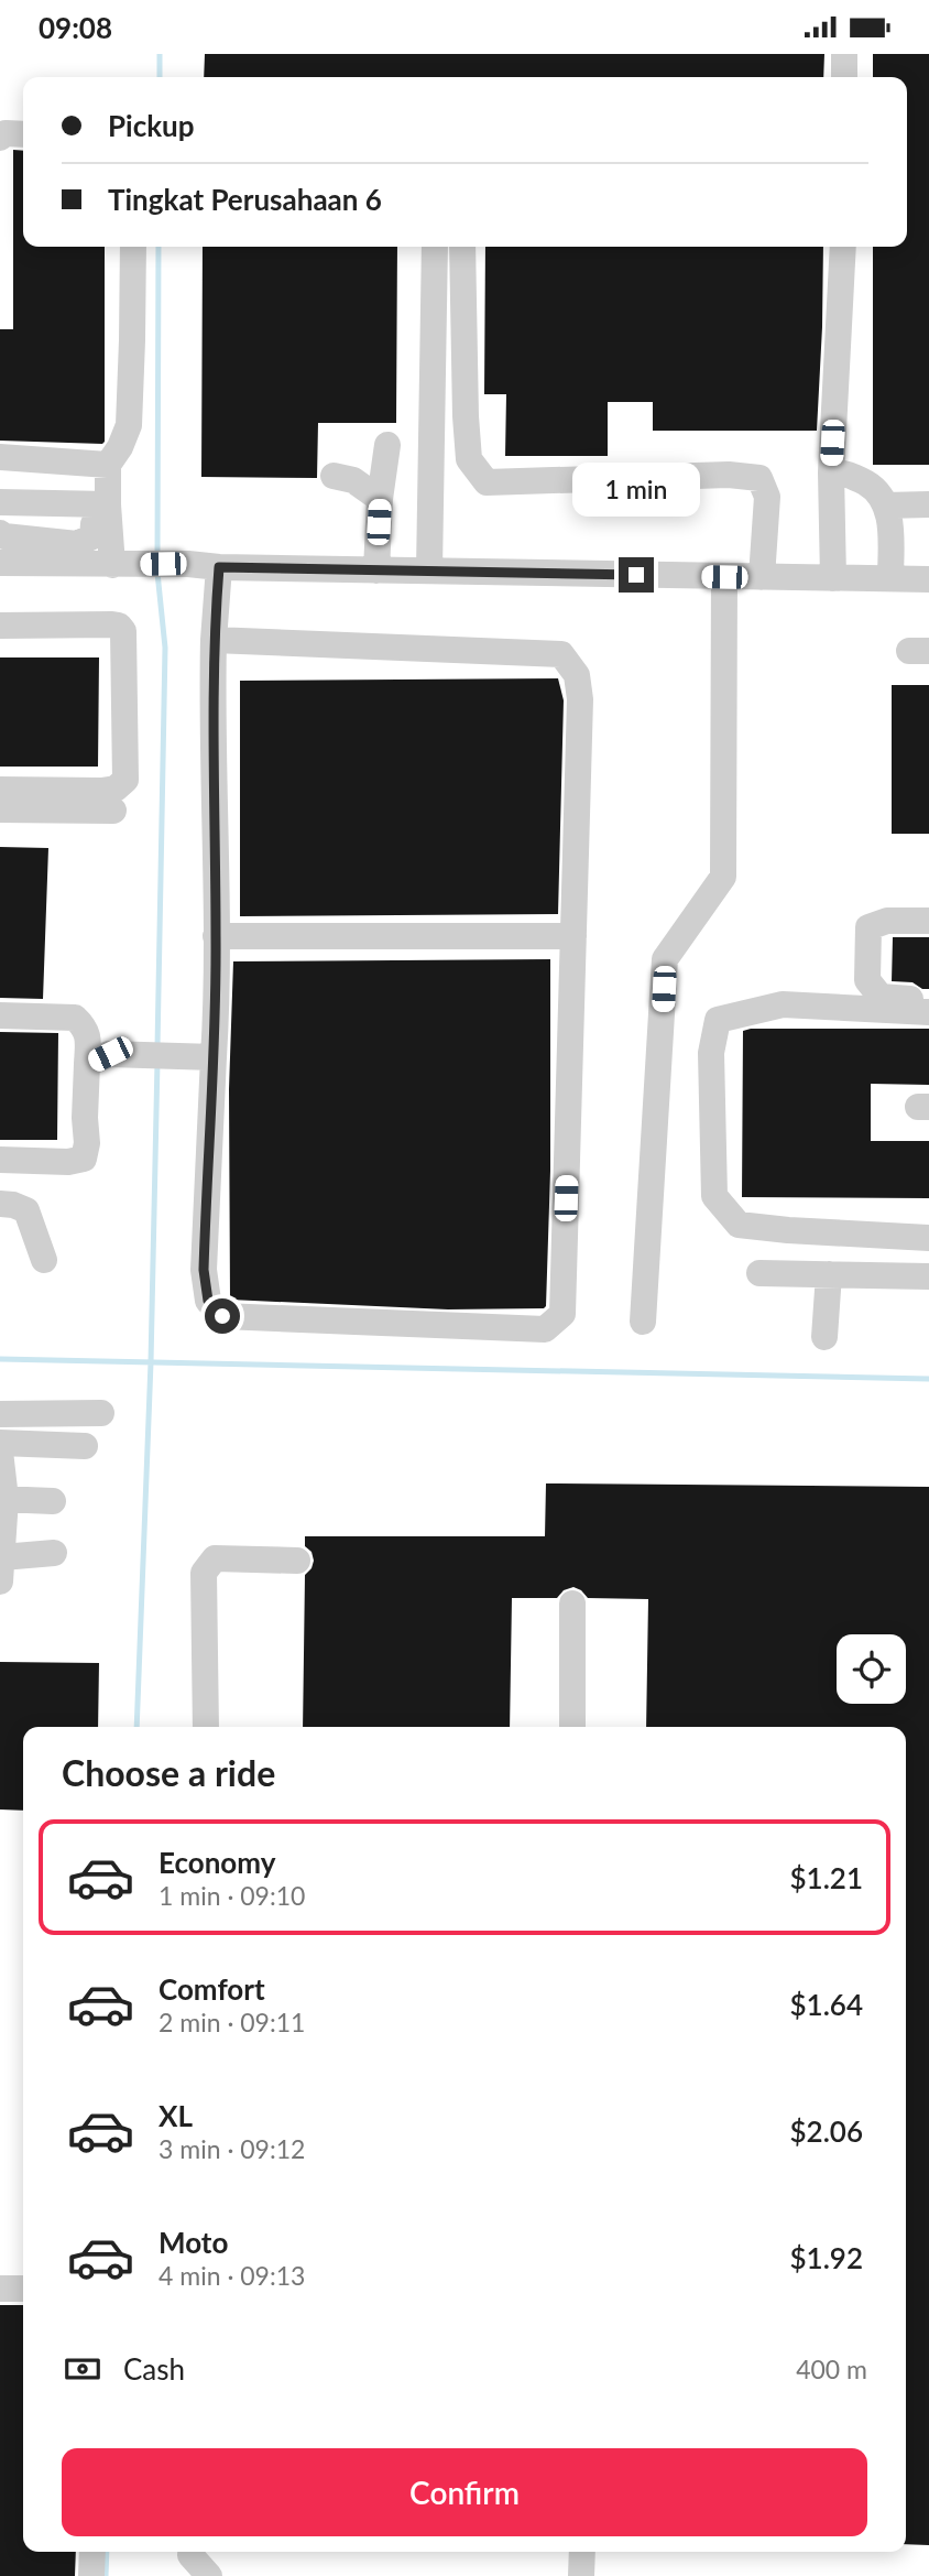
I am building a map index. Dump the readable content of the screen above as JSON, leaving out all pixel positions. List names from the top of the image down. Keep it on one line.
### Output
{"page":{"status":"09:08","banner":["Pickup","Tingkat Perusahaan 6"],"bubble":"1 min","heading":"Choose a ride","list":[{"name":"Economy","note":"1 min · 09:10","value":"$1.21"},{"name":"Comfort","note":"2 min · 09:11","value":"$1.64"},{"name":"XL","note":"3 min · 09:12","value":"$2.06"},{"name":"Moto","note":"4 min · 09:13","value":"$1.92"}],"pay":["Cash","400 m"],"buttons":"Confirm"}}
